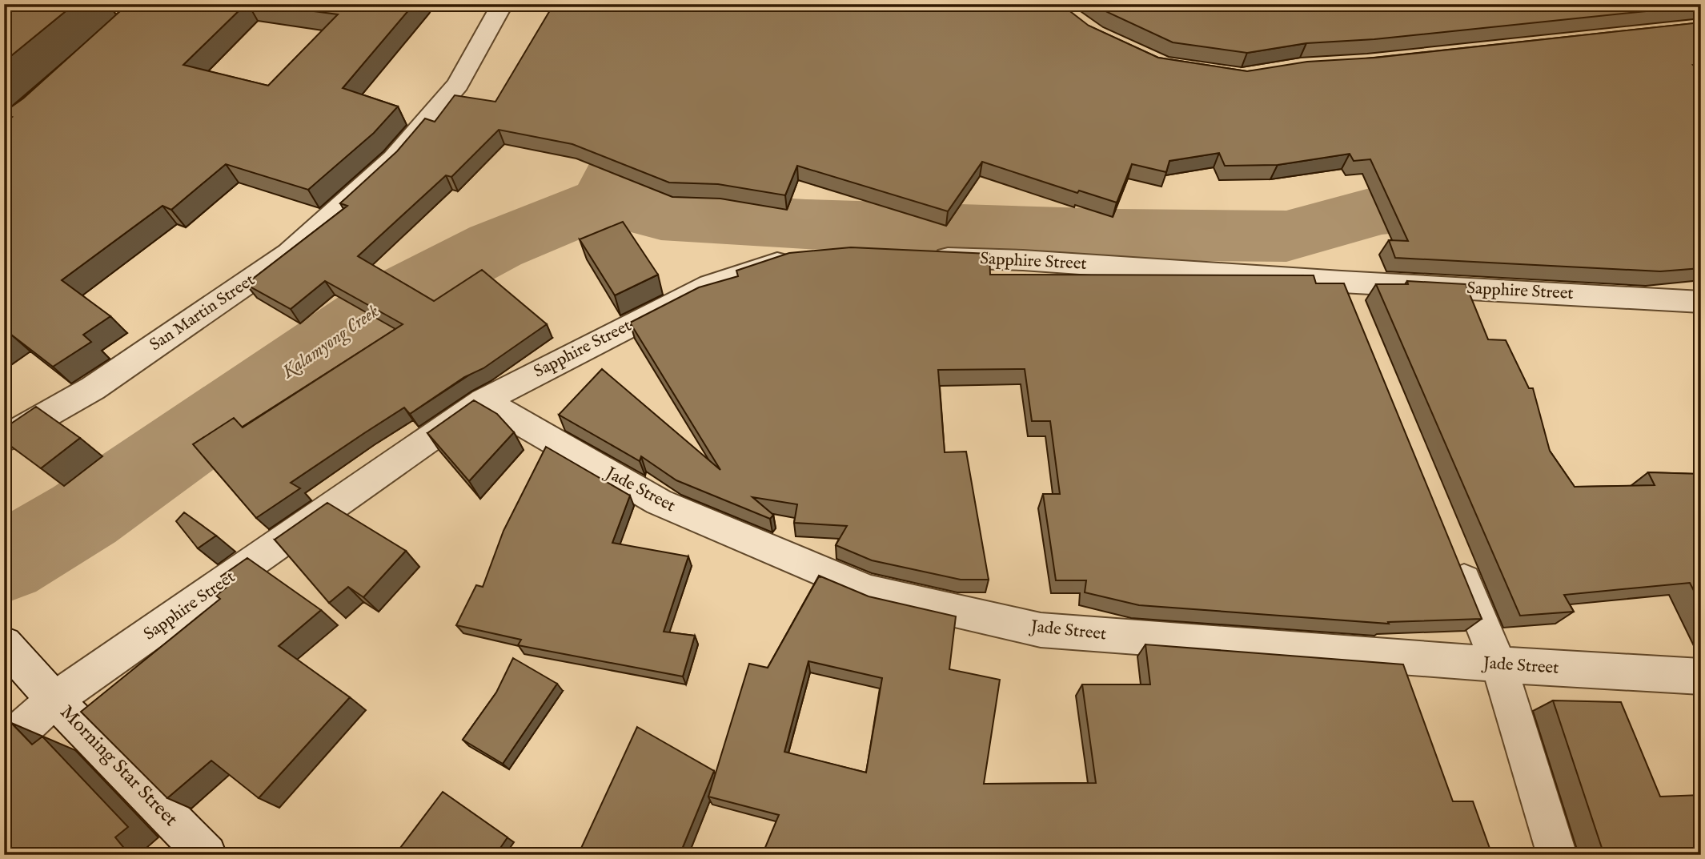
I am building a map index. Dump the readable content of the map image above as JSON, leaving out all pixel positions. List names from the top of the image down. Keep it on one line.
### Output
{"streets":{"street":["Sapphire Street","San Martin Street","Jade Street","Morning Star Street"]},"crossings":[["Sapphire Street","Jade Street"],["Sapphire Street","Morning Star Street"]],"water":["Kalamyong Creek"]}
